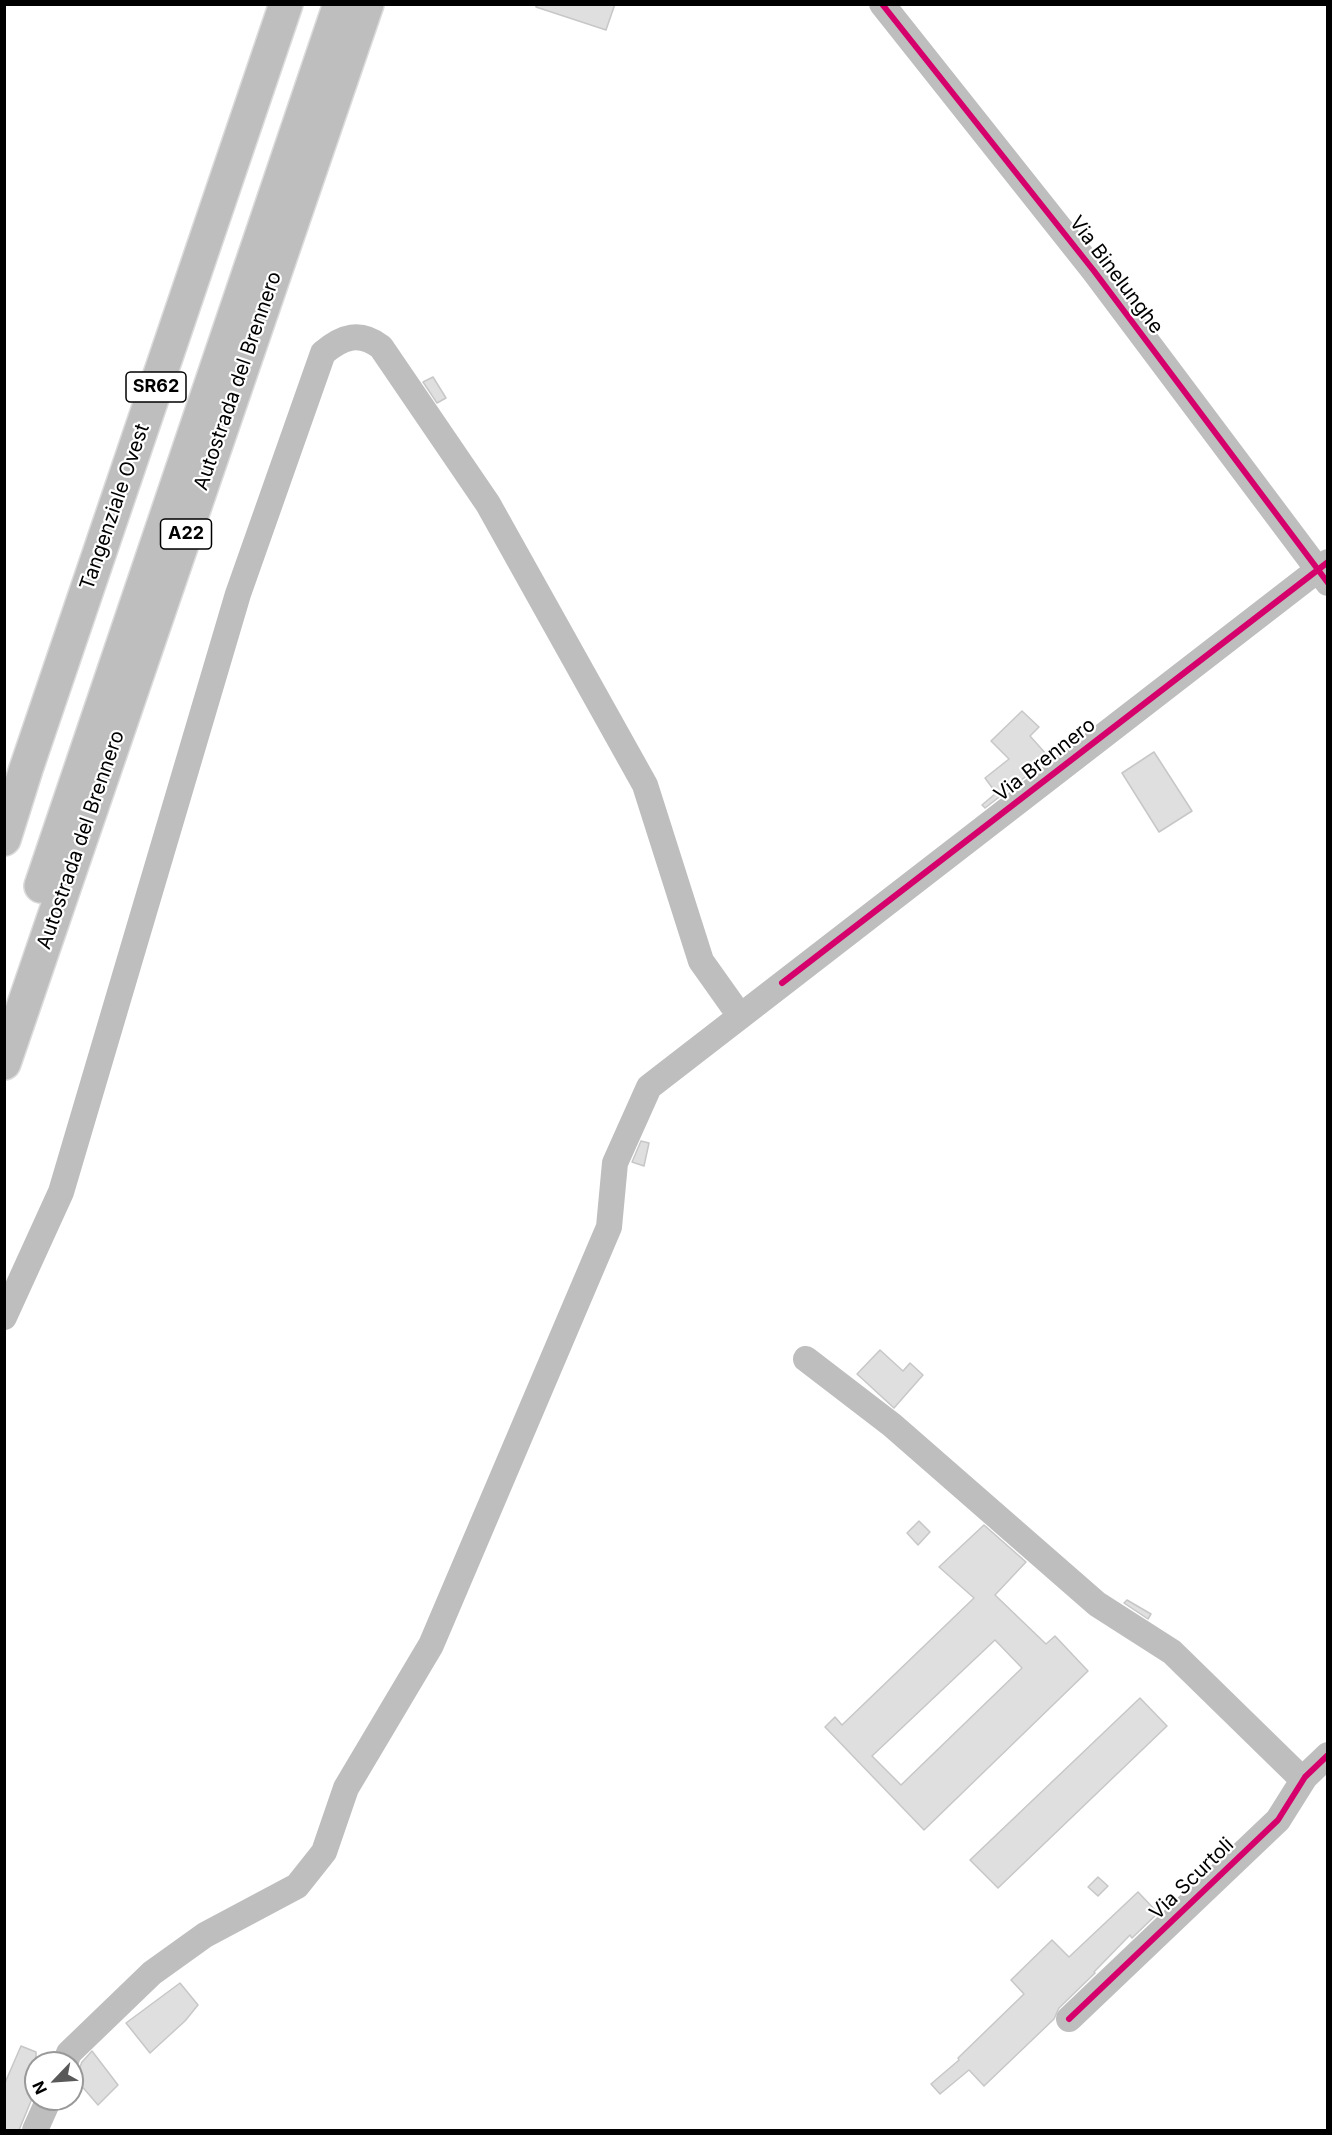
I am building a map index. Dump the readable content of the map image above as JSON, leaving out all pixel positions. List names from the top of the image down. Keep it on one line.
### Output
{"streets":{"highway":["Autostrada del Brennero","SR62","Tangenziale Ovest","A22"],"street":["Via Binelunghe","Via Brennero","Via Scurtoli"]},"crossings":[["Via Binelunghe","Via Brennero"]],"north":"bottom left"}
